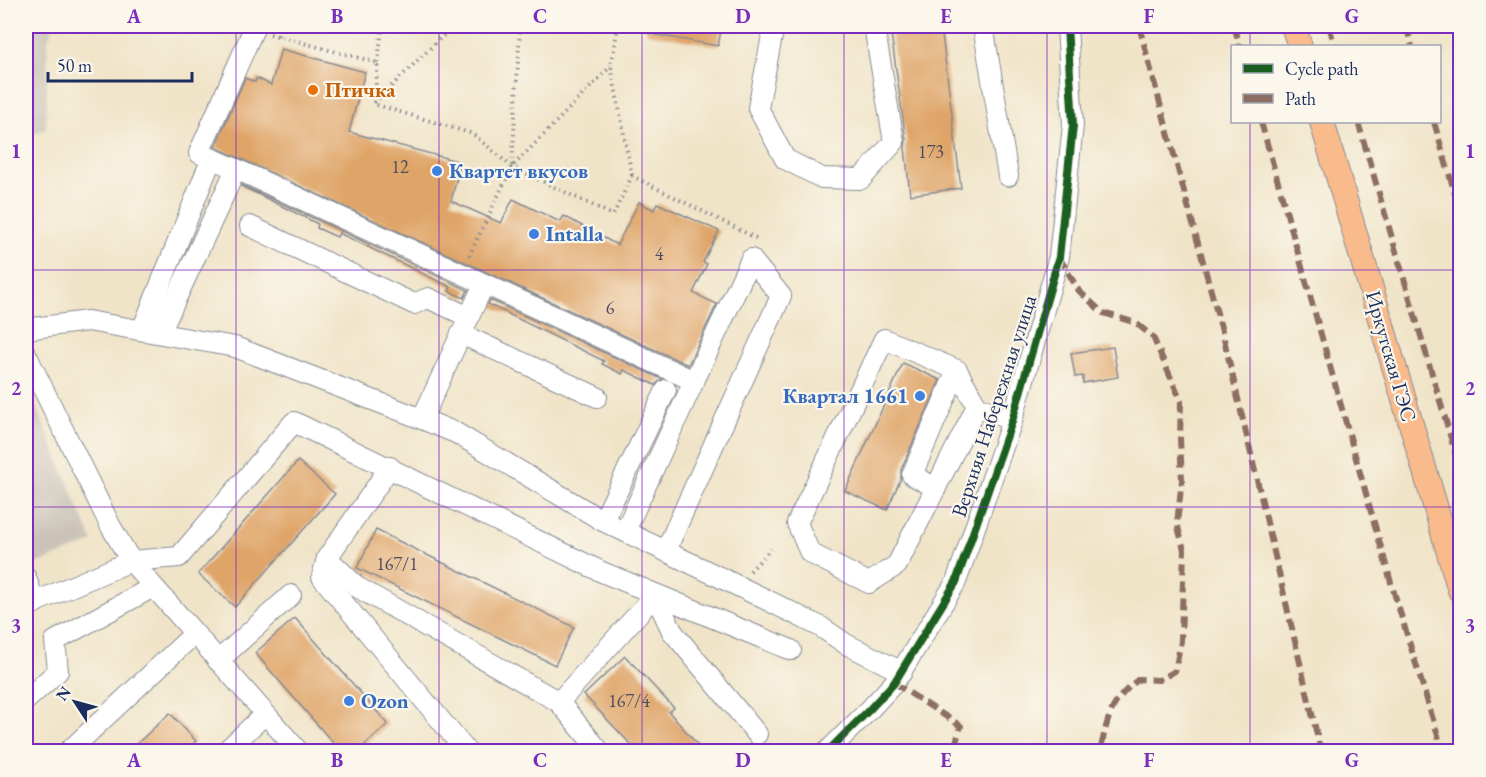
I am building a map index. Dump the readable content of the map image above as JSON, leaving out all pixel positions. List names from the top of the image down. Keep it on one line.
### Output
{"streets":{"main road":["Иркутская ГЭС"],"street":["Верхняя Набережная улица"]},"places":["Птичка","Квартет вкусов","Intalla","Квартал 1661","Ozon"],"house_numbers":["173","12","4","6","167/1","167/4"],"legend":["Cycle path","Path"],"scale_bar":"50 m","north":"top left","grid":{"columns":["A","B","C","D","E","F","G"],"rows":["1","2","3"]}}
